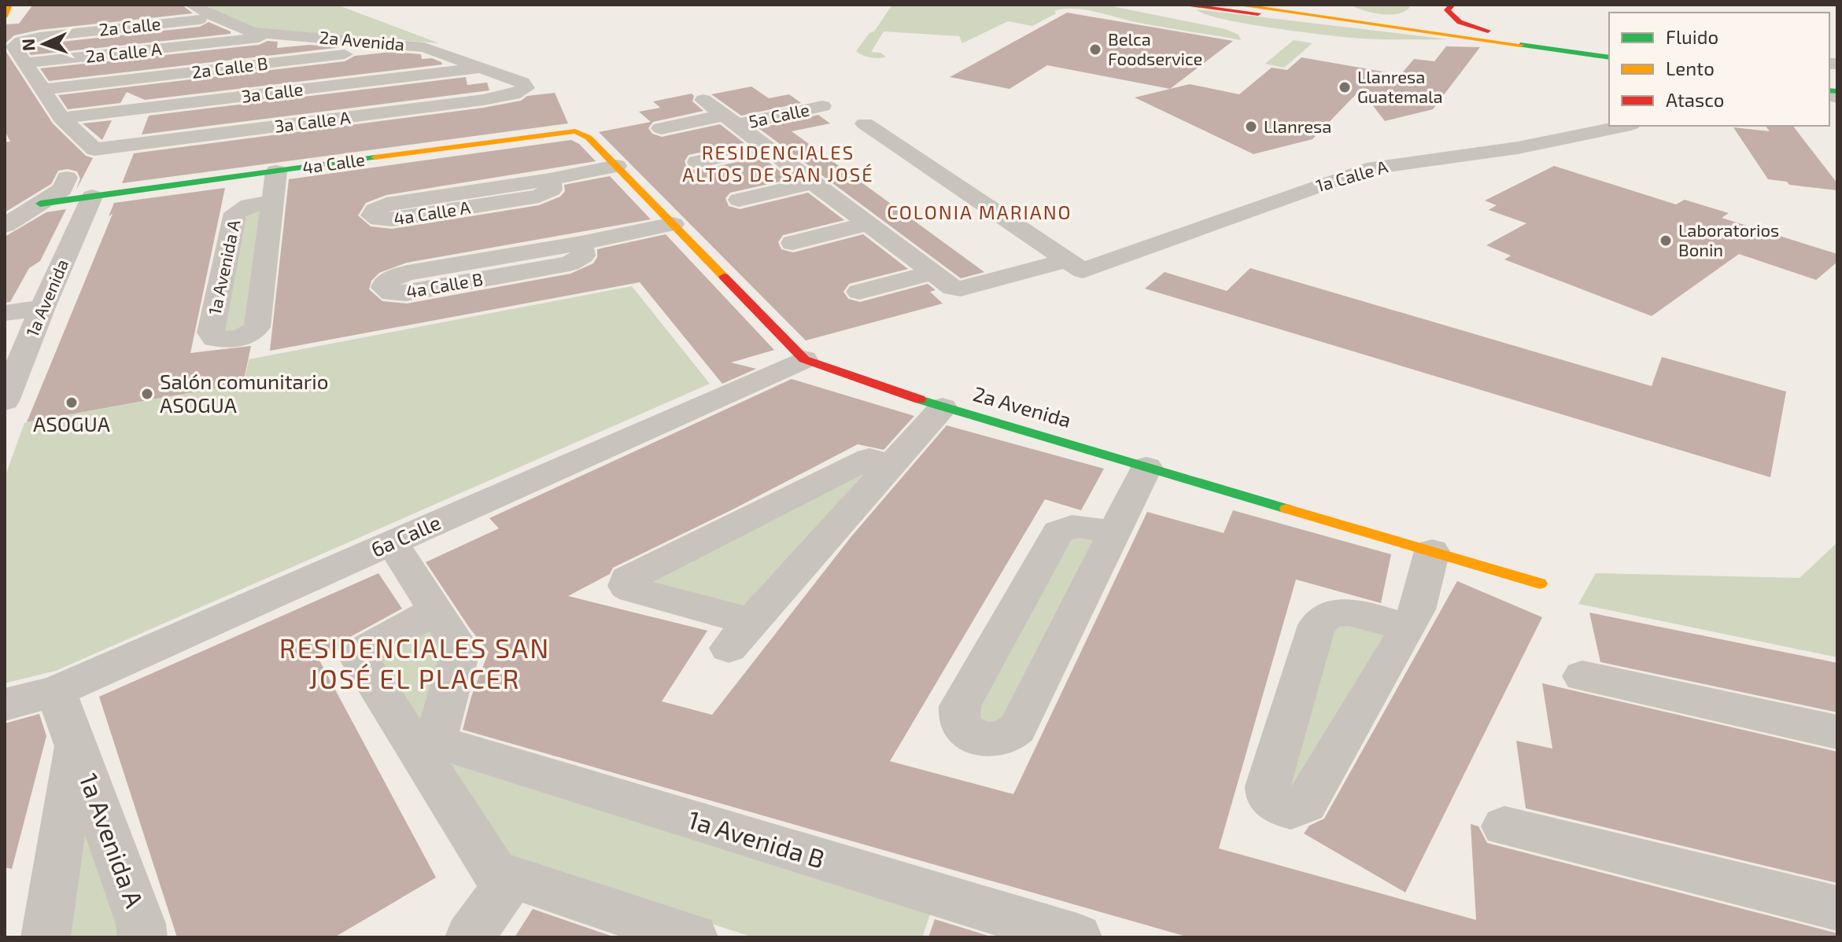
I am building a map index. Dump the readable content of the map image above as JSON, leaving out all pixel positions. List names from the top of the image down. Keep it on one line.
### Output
{"streets":{"main road":["2a Avenida","4a Calle"],"street":["2a Calle","2a Calle A","2a Calle B","3a Calle","5a Calle","3a Calle A","1a Calle A","4a Calle A","1a Avenida A","4a Calle B","1a Avenida","6a Calle","1a Avenida B"]},"crossings":[["2a Calle","2a Avenida"],["2a Calle","2a Calle A"],["2a Avenida","2a Calle A"],["2a Avenida","2a Calle B"],["2a Avenida","3a Calle"],["2a Avenida","3a Calle A"],["2a Avenida","4a Calle"],["2a Avenida","4a Calle A"],["2a Avenida","4a Calle B"],["2a Avenida","6a Calle"],["3a Calle","3a Calle A"],["4a Calle","1a Avenida A"],["4a Calle","1a Avenida"],["1a Avenida A","6a Calle"]],"districts":["RESIDENCIALES ALTOS DE SAN JOSÉ","COLONIA MARIANO","RESIDENCIALES SAN JOSÉ EL PLACER"],"places":["Belca Foodservice","Llanresa Guatemala","Llanresa","Laboratorios Bonin","Salón comunitario ASOGUA","ASOGUA"],"legend":["Fluido","Lento","Atasco"],"north":"left"}
